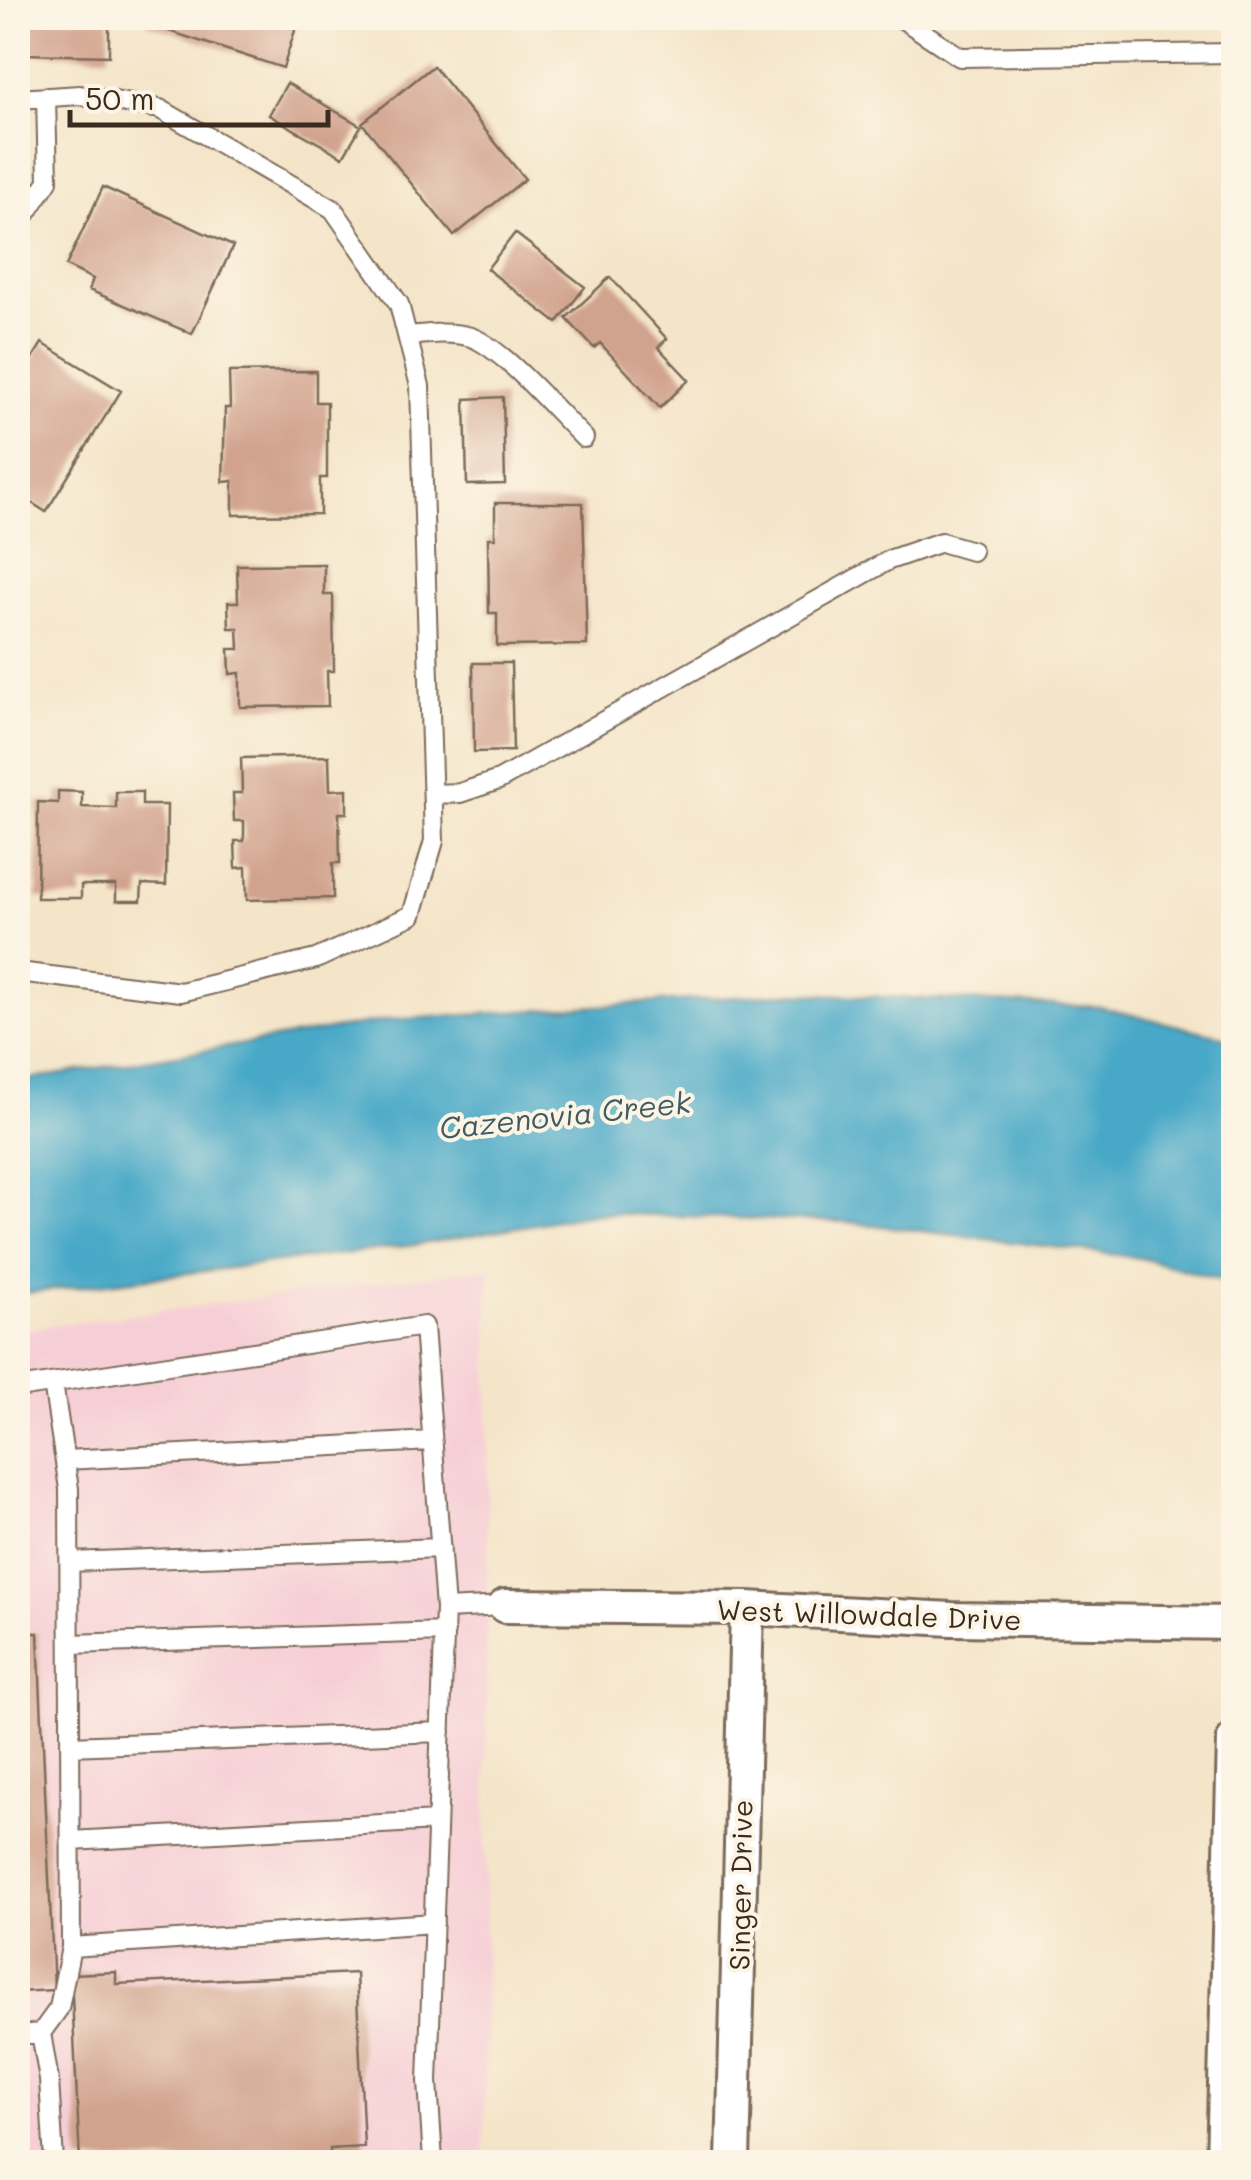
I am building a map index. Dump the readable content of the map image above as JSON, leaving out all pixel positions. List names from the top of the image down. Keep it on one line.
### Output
{"streets":{"street":["West Willowdale Drive","Singer Drive"]},"crossings":[["West Willowdale Drive","Singer Drive"]],"water":["Cazenovia Creek"],"scale_bar":"50 m"}
